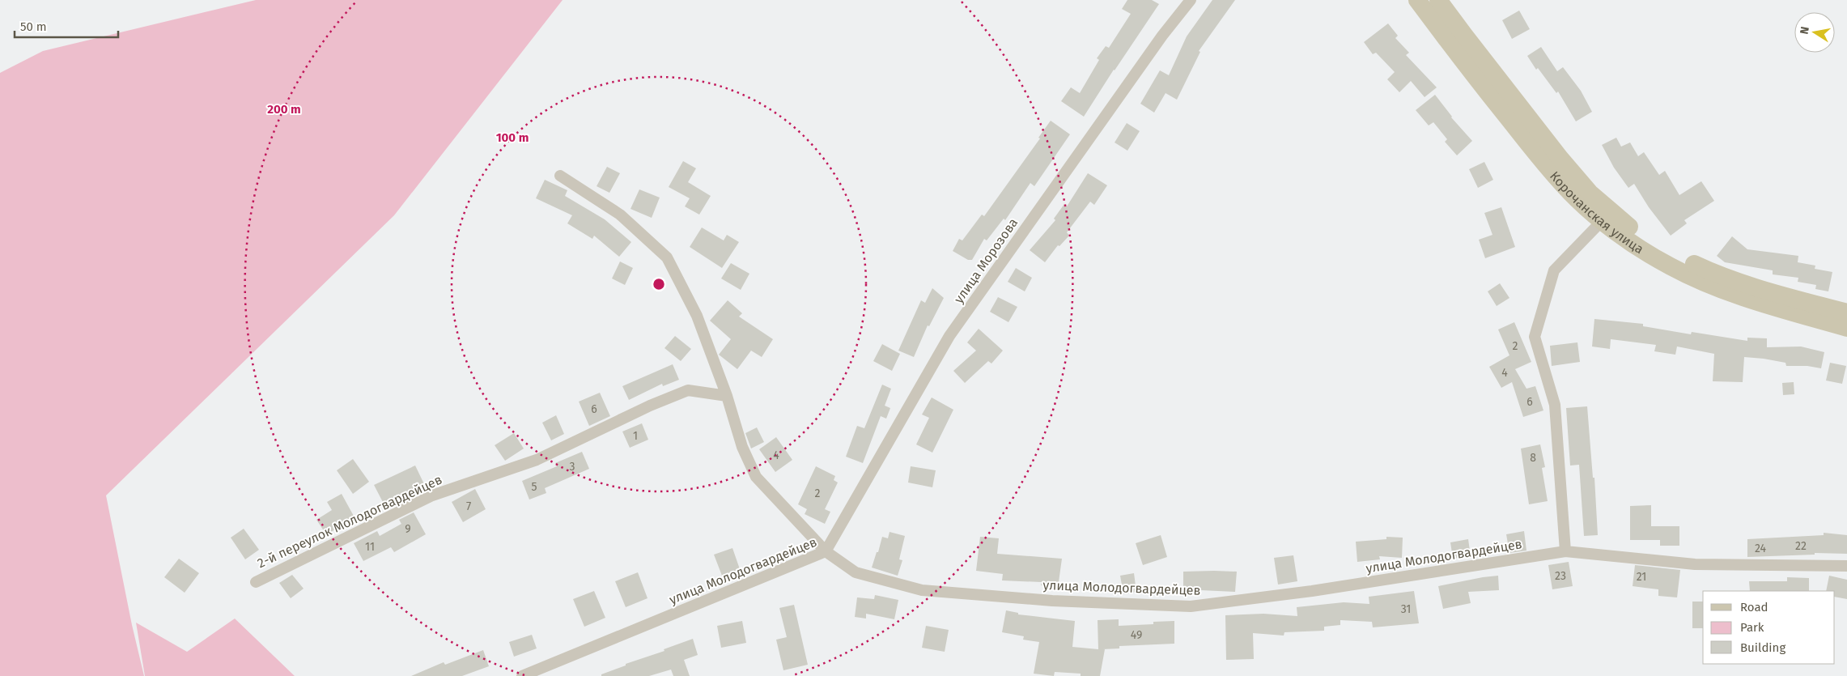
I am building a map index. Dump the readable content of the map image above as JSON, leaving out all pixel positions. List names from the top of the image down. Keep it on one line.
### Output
{"streets":{"main road":["Корочанская улица"],"street":["улица Морозова","2-й переулок Молодогвардейцев","улица Молодогвардейцев"]},"crossings":[["улица Морозова","улица Молодогвардейцев"]],"house_numbers":["2","4","6","6","1","4","8","3","5","2","7","9","22","11","24","23","21","31","49"],"legend":["Road","Park","Building"],"scale_bar":"50 m","north":"left","rings":["200 m","100 m"]}
